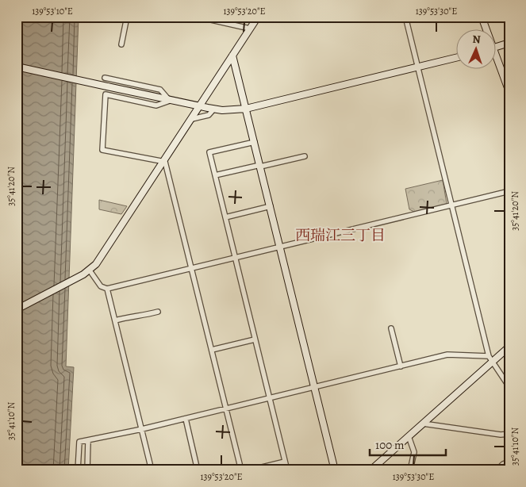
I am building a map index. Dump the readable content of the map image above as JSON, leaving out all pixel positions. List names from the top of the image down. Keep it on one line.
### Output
{"districts":["西瑞江三丁目"],"scale_bar":"100 m","north":"top","coordinates":["139°53'10\"E","139°53'20\"E","139°53'30\"E","35°41'20\"N","35°41'10\"N"]}
